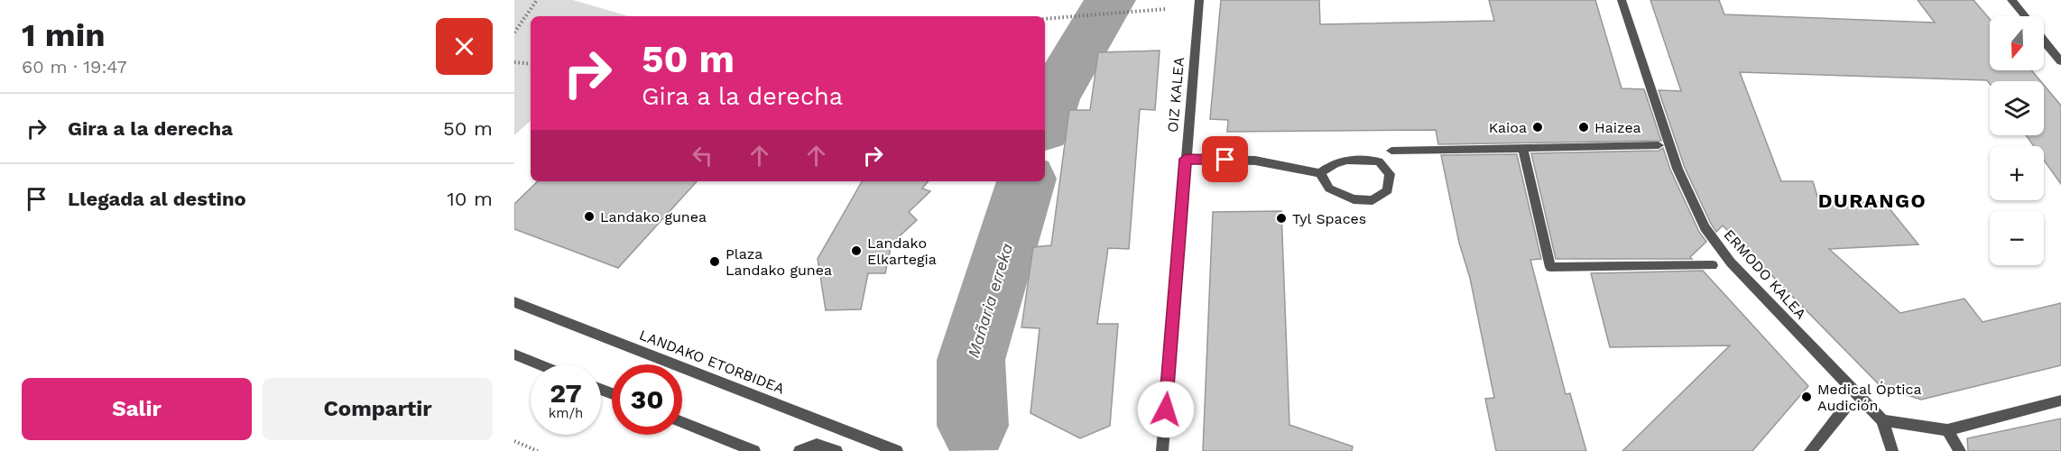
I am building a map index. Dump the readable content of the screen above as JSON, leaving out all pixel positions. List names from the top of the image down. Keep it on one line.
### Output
{"streets":{"street":["OIZ KALEA","ERMODO KALEA","LANDAKO ETORBIDEA"]},"districts":["DURANGO"],"water":["Mañaria erreka"],"places":["Kaioa","Haizea","Landako gunea","Tyl Spaces","Landako Elkartegia","Plaza Landako gunea","Medical Óptica Audición"],"north":"bottom","page":{"heading":["1 min","60 m · 19:47"],"map_buttons":["+","−"],"turn":["50 m","Gira a la derecha"],"list":[{"name":"Gira a la derecha","value":"50 m"},{"name":"Llegada al destino","value":"10 m"}],"speed":"27 km/h","limit":"30","buttons":["Salir","Compartir"]}}
